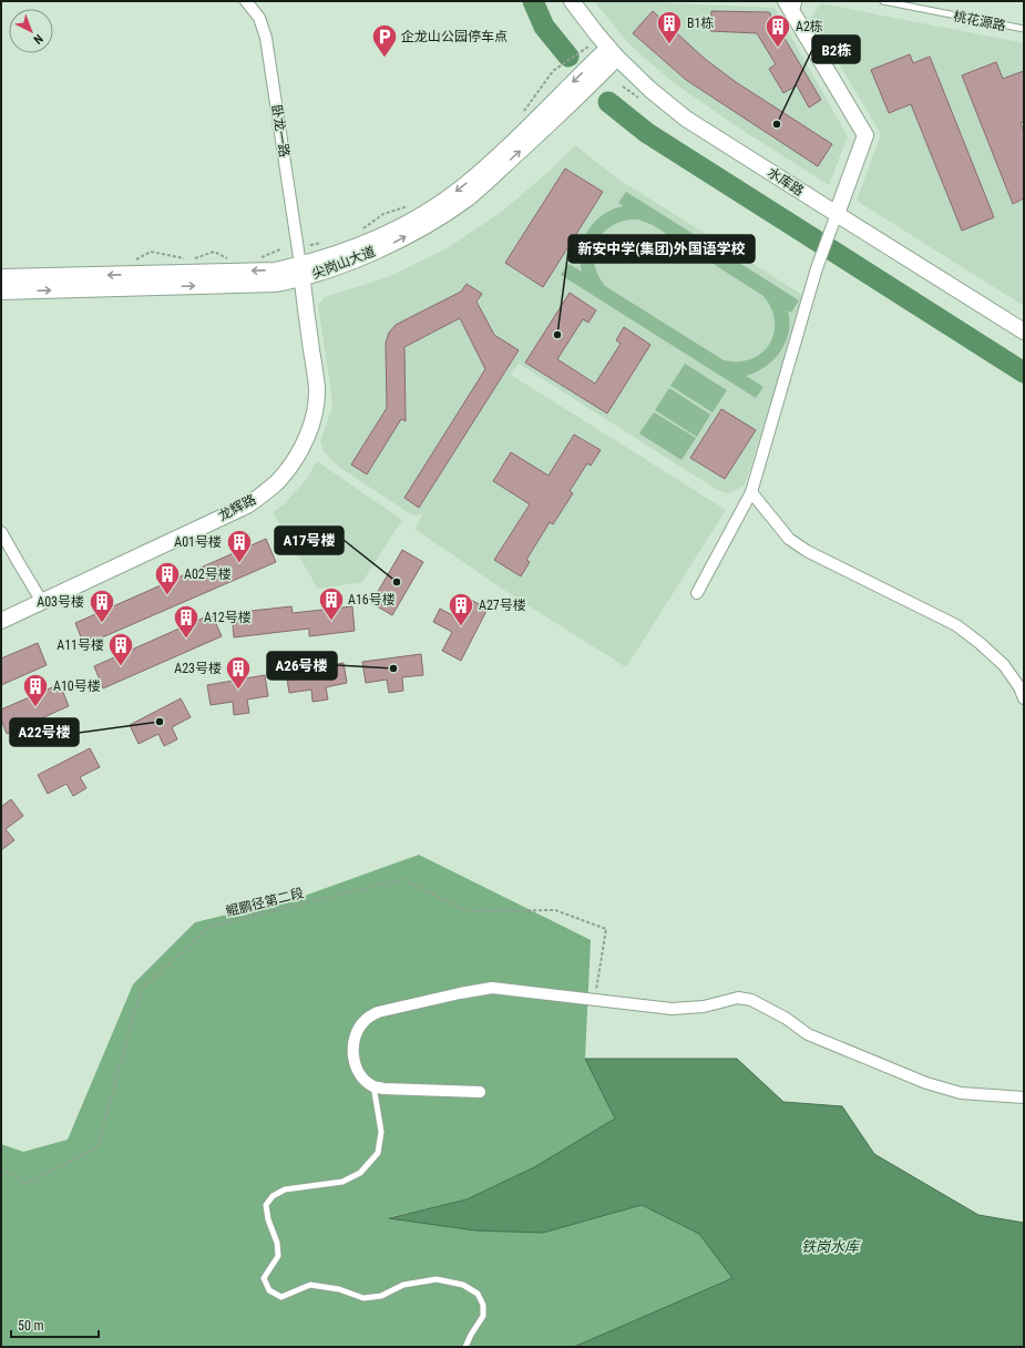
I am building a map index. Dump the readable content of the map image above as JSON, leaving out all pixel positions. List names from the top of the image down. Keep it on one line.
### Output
{"streets":{"main road":["水库路","尖岗山大道","龙辉路"],"street":["卧龙一路"],"lane":["桃花源路"],"path":["鲲鹏径第二段"]},"crossings":[["卧龙一路","尖岗山大道"],["卧龙一路","龙辉路"],["水库路","尖岗山大道"],["尖岗山大道","龙辉路"]],"water":["铁岗水库"],"places":{"building":["B1栋","A2栋","A01号楼","A02号楼","A16号楼","A03号楼","A27号楼","A12号楼","A11号楼","A23号楼","A10号楼"],"parking":["企龙山公园停车点"],"other":["B2栋","新安中学(集团)外国语学校","A17号楼","A26号楼","A22号楼"]},"scale_bar":"50 m","north":"bottom right"}
